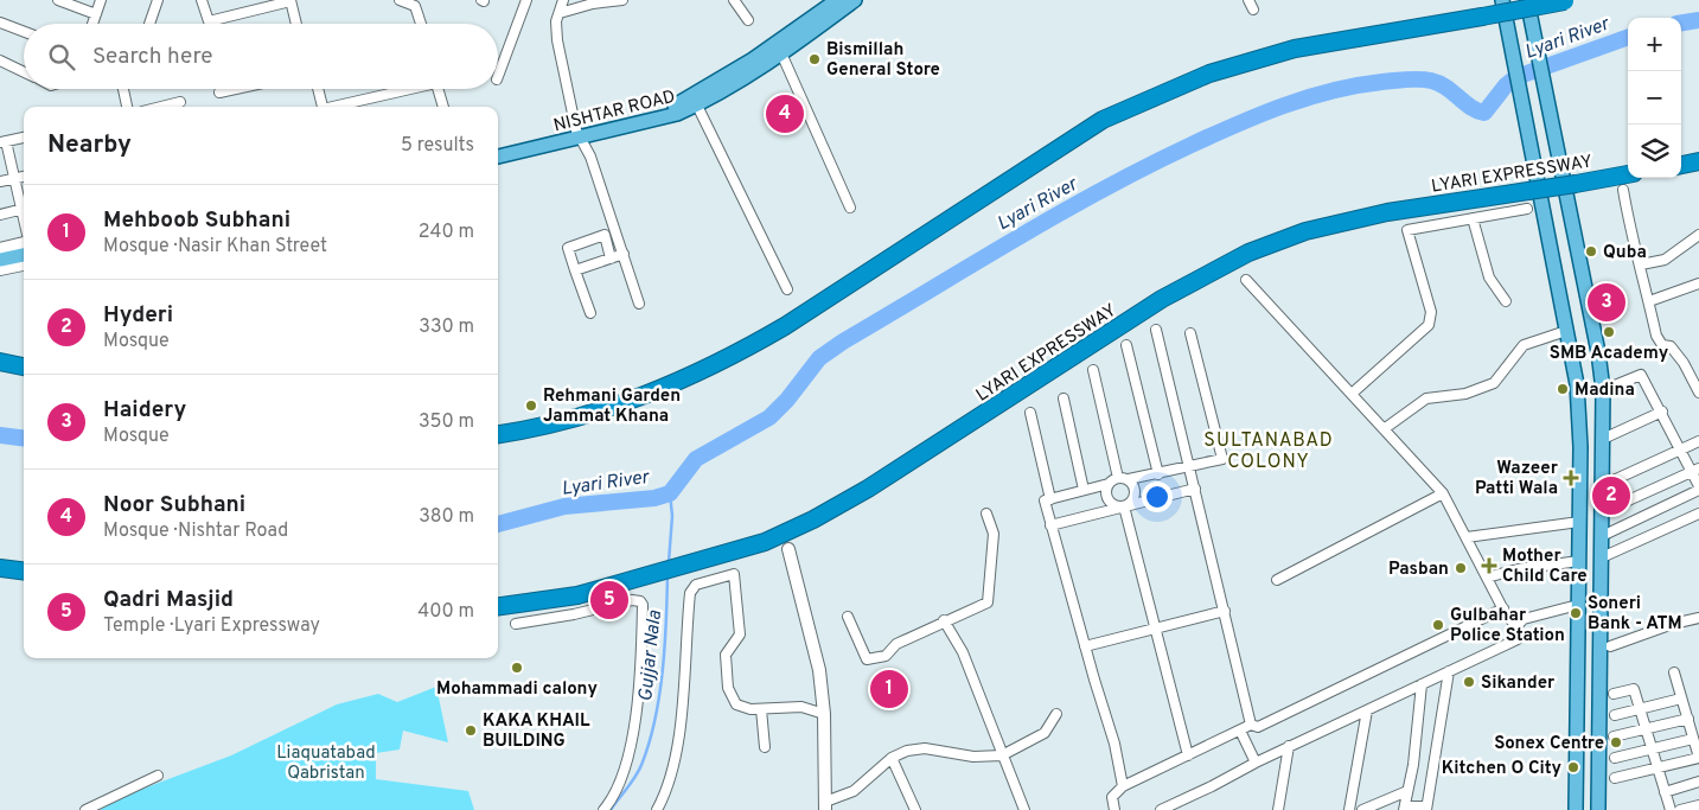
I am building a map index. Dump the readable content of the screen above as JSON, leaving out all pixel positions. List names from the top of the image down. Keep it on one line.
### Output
{"streets":{"highway":["LYARI EXPRESSWAY"],"main road":["NISHTAR ROAD"]},"districts":["SULTANABAD COLONY"],"water":["Lyari River","Gujjar Nala"],"parks":["Liaquatabad Qabristan"],"places":{"other":["Bismillah General Store","Quba","SMB Academy","Madina","Rehmani Garden Jammat Khana","Pasban","Soneri Bank - ATM","Gulbahar Police Station","Mohammadi calony","Sikander","KAKA KHAIL BUILDING","Sonex Centre","Kitchen O City"],"health":["Wazeer Patti Wala","Mother Child Care"]},"page":{"map_buttons":["+","−"],"search":"Search here","pins":["4","3","2","5","1"],"heading":["Nearby","5 results"],"list":[{"mark":"1","name":"Mehboob Subhani","note":"Mosque · Nasir Khan Street","value":"240 m"},{"mark":"2","name":"Hyderi","note":"Mosque","value":"330 m"},{"mark":"3","name":"Haidery","note":"Mosque","value":"350 m"},{"mark":"4","name":"Noor Subhani","note":"Mosque · Nishtar Road","value":"380 m"},{"mark":"5","name":"Qadri Masjid","note":"Temple · Lyari Expressway","value":"400 m"}]}}
